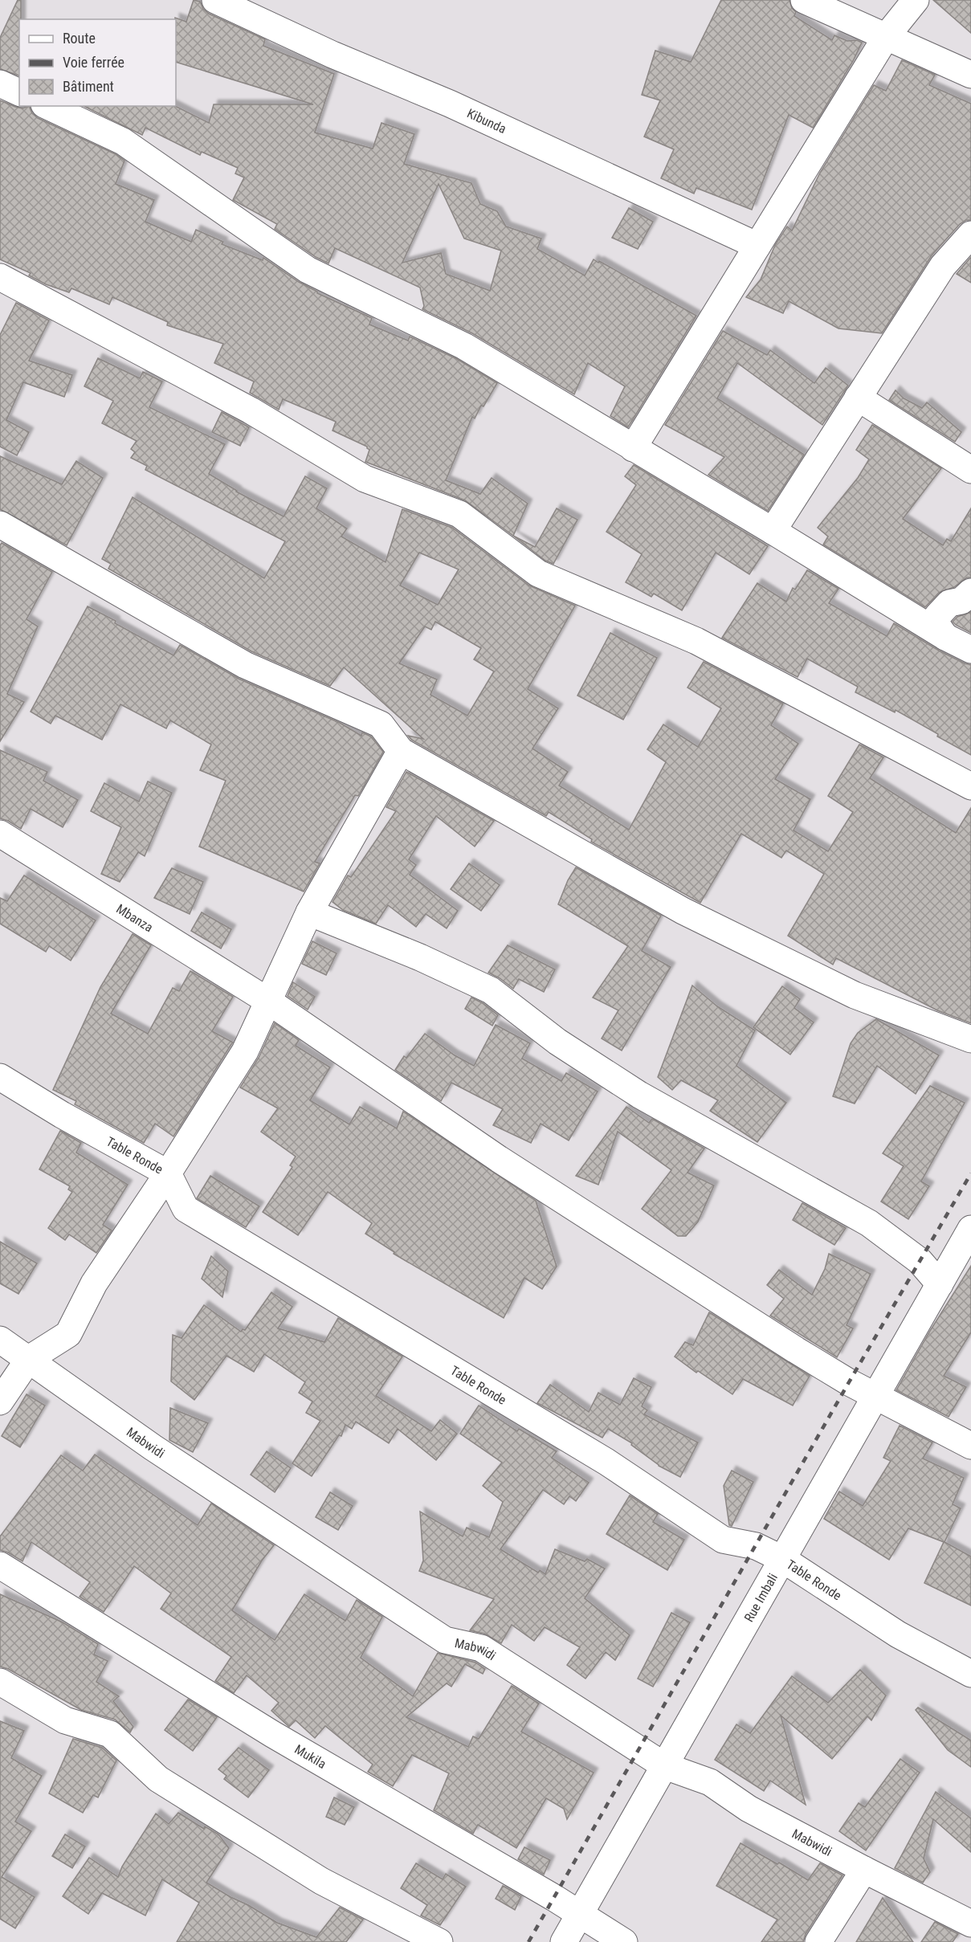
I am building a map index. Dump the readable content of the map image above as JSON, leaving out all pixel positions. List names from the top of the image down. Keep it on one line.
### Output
{"streets":{"street":["Kibunda","Mbanza","Table Ronde","Mabwidi","Rue Imbali","Mukila"]},"crossings":[["Mbanza","Rue Imbali"],["Table Ronde","Rue Imbali"],["Mabwidi","Rue Imbali"],["Rue Imbali","Mukila"]],"legend":["Route","Voie ferrée","Bâtiment"]}
